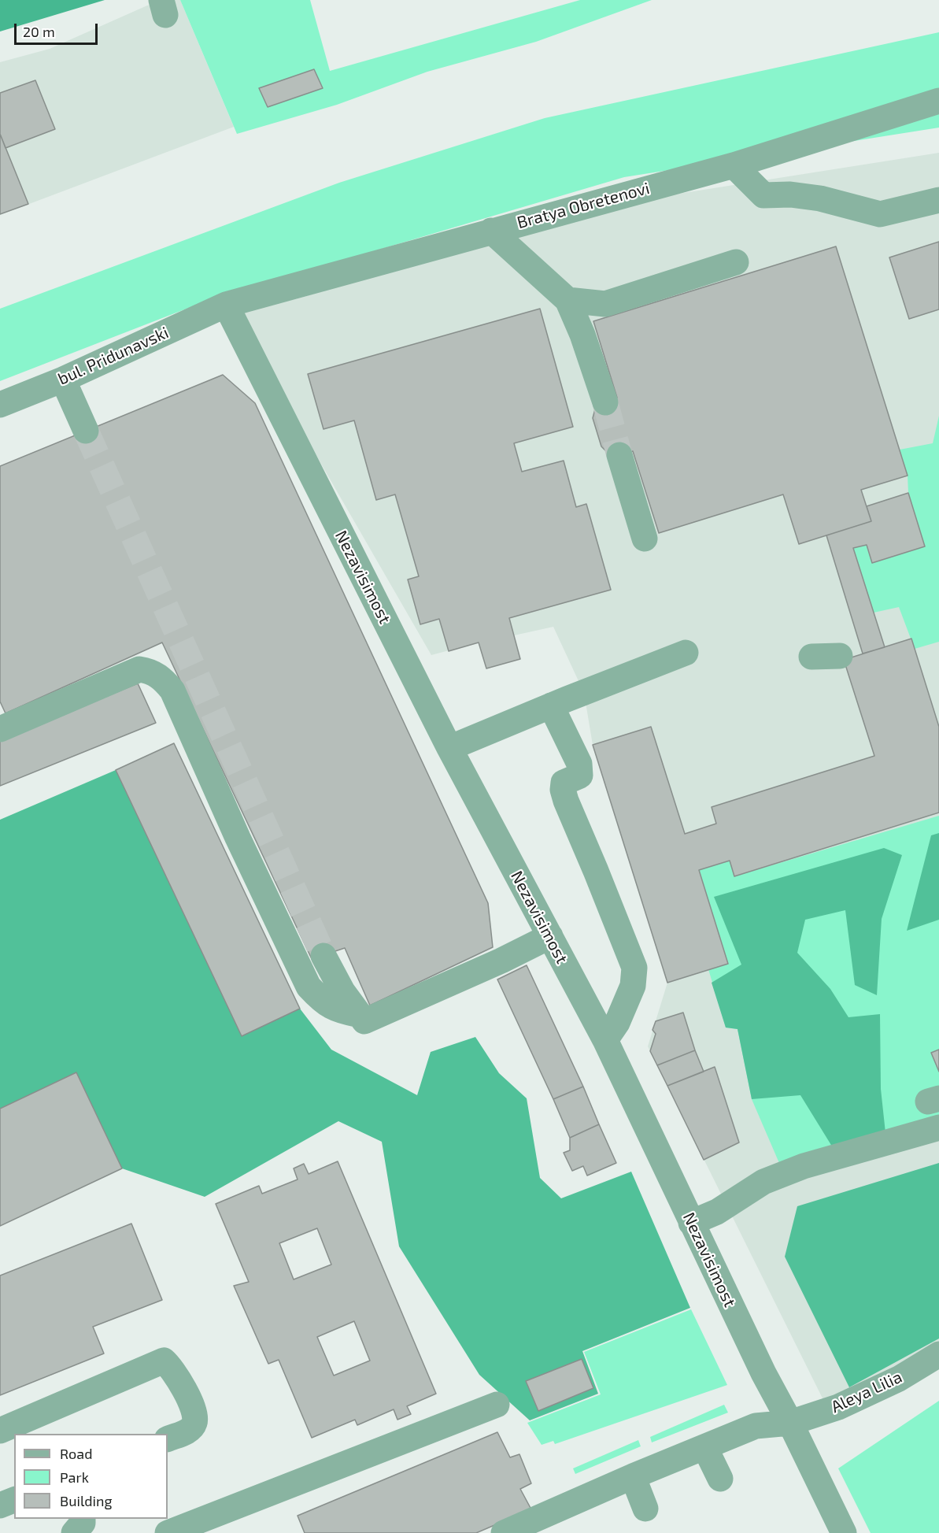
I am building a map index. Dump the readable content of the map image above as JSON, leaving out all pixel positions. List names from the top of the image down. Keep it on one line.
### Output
{"streets":{"street":["Bratya Obretenovi","bul. Pridunavski","Nezavisimost","Aleya Lilia"]},"crossings":[["Bratya Obretenovi","bul. Pridunavski"],["Bratya Obretenovi","Nezavisimost"],["bul. Pridunavski","Nezavisimost"],["Nezavisimost","Aleya Lilia"]],"legend":["Road","Park","Building"],"scale_bar":"20 m"}
